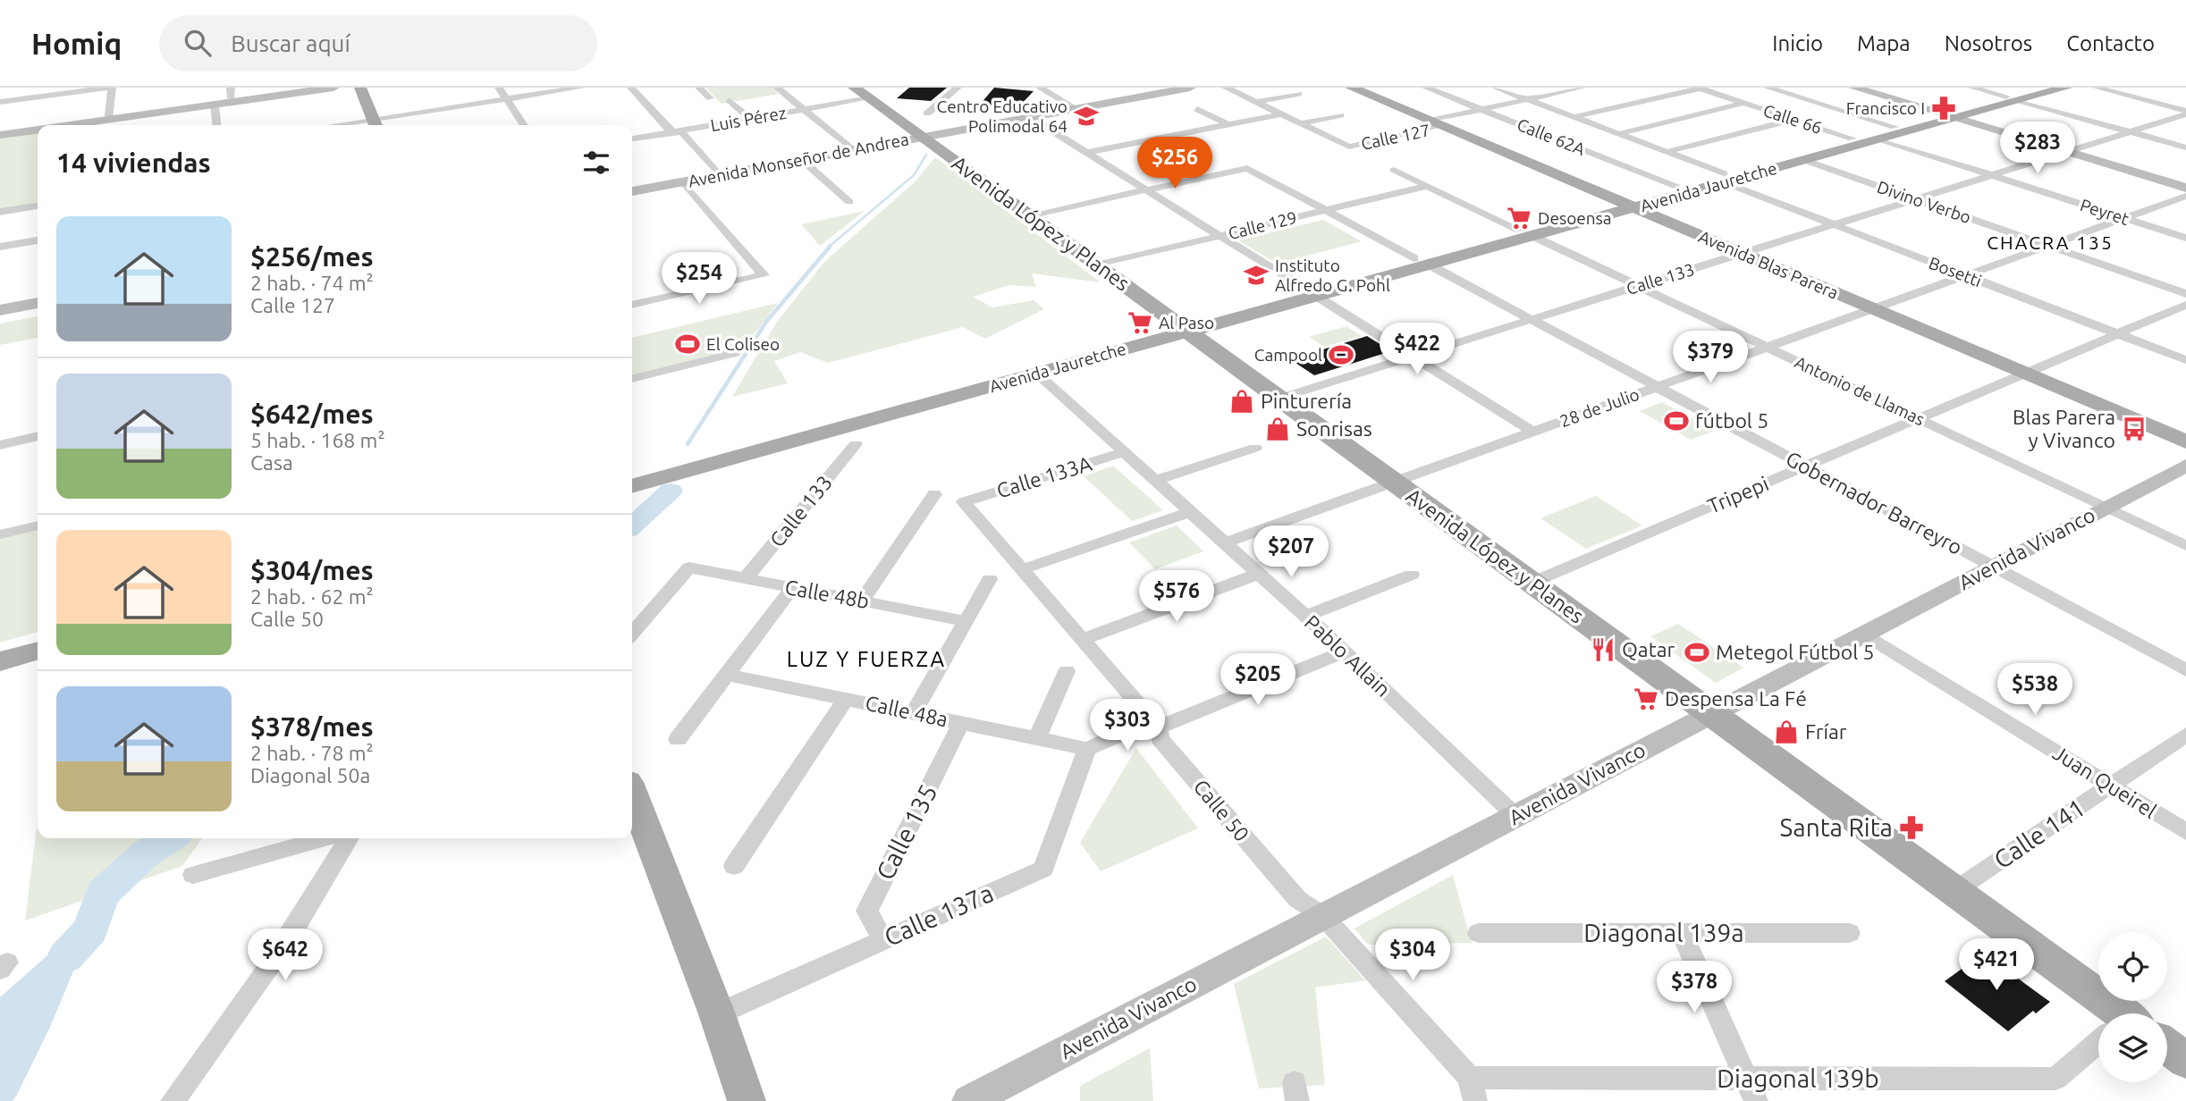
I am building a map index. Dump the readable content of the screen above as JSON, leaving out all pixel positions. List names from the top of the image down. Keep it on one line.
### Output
{"streets":{"main road":["Avenida Monseñor de Andrea","Avenida Jauretche","Avenida López y Planes","Avenida Blas Parera","Avenida Vivanco"],"street":["Luis Pérez","Calle 66","Calle 127","Calle 62A","Divino Verbo","Peyret","Calle 129","Bosetti","Calle 133","Antonio de Llamas","28 de Julio","Calle 133A","Tripepi","Gobernador Barreyro","Calle 48b","Pablo Allain","Calle 48a","Juan Queirel","Calle 50","Calle 135","Calle 141","Calle 137a","Diagonal 139a","Diagonal 139b"]},"crossings":[["Luis Pérez","Avenida López y Planes"],["Calle 66","Avenida Jauretche"],["Calle 127","Calle 62A"],["Calle 127","Avenida Blas Parera"],["Calle 127","Bosetti"],["Calle 62A","Avenida Jauretche"],["Avenida Monseñor de Andrea","Avenida López y Planes"],["Avenida Jauretche","Divino Verbo"],["Avenida Jauretche","Peyret"],["Avenida Jauretche","Avenida López y Planes"],["Avenida Jauretche","Avenida Blas Parera"],["Avenida Jauretche","Bosetti"],["Avenida Jauretche","Antonio de Llamas"],["Avenida Jauretche","Gobernador Barreyro"],["Avenida Jauretche","Pablo Allain"],["Divino Verbo","Calle 133"],["Divino Verbo","28 de Julio"],["Peyret","Calle 133"],["Peyret","28 de Julio"],["Avenida López y Planes","Calle 129"],["Avenida López y Planes","Calle 133"],["Avenida López y Planes","28 de Julio"],["Avenida López y Planes","Tripepi"],["Avenida López y Planes","Avenida Vivanco"],["Avenida López y Planes","Calle 141"],["Calle 129","Antonio de Llamas"],["Calle 129","Gobernador Barreyro"],["Avenida Blas Parera","Calle 133"],["Avenida Blas Parera","28 de Julio"],["Avenida Blas Parera","Tripepi"],["Bosetti","Calle 133"],["Bosetti","28 de Julio"],["Bosetti","Tripepi"],["Calle 133","Antonio de Llamas"],["Calle 133","Gobernador Barreyro"],["Calle 133","Calle 48b"],["Antonio de Llamas","28 de Julio"],["Antonio de Llamas","Tripepi"],["Antonio de Llamas","Avenida Vivanco"],["28 de Julio","Gobernador Barreyro"],["28 de Julio","Pablo Allain"],["Calle 133A","Pablo Allain"],["Calle 133A","Calle 50"],["Tripepi","Gobernador Barreyro"],["Gobernador Barreyro","Avenida Vivanco"],["Avenida Vivanco","Pablo Allain"],["Avenida Vivanco","Juan Queirel"],["Avenida Vivanco","Calle 50"],["Calle 48a","Calle 135"],["Calle 48a","Calle 137a"],["Juan Queirel","Calle 141"],["Calle 50","Diagonal 139b"],["Calle 135","Calle 137a"]],"districts":["CHACRA 135","LUZ Y FUERZA"],"places":{"pharmacy":["Francisco I","Santa Rita"],"school or university":["Centro Educativo Polimodal 64","Instituto Alfredo G. Pohl"],"supermarket":["Desoensa","Al Paso","Despensa La Fé"],"sports":["El Coliseo","Campool","fútbol 5","Metegol Fútbol 5"],"shop":["Pinturería","Sonrisas","Fríar"],"bus stop":["Blas Parera y Vivanco"],"restaurant":["Qatar"]},"page":{"header":"Homiq","search":"Buscar aquí","nav":["Inicio","Mapa","Nosotros","Contacto"],"price":["$283","$256","$254","$422","$379","$207","$576","$205","$538","$303","$642","$304","$421","$378"],"heading":"14 viviendas","list":[{"name":"$256/mes","note":"2 hab. · 74 m² · Calle 127"},{"name":"$642/mes","note":"5 hab. · 168 m² · Casa"},{"name":"$304/mes","note":"2 hab. · 62 m² · Calle 50"},{"name":"$378/mes","note":"2 hab. · 78 m² · Diagonal 50a"}]}}
